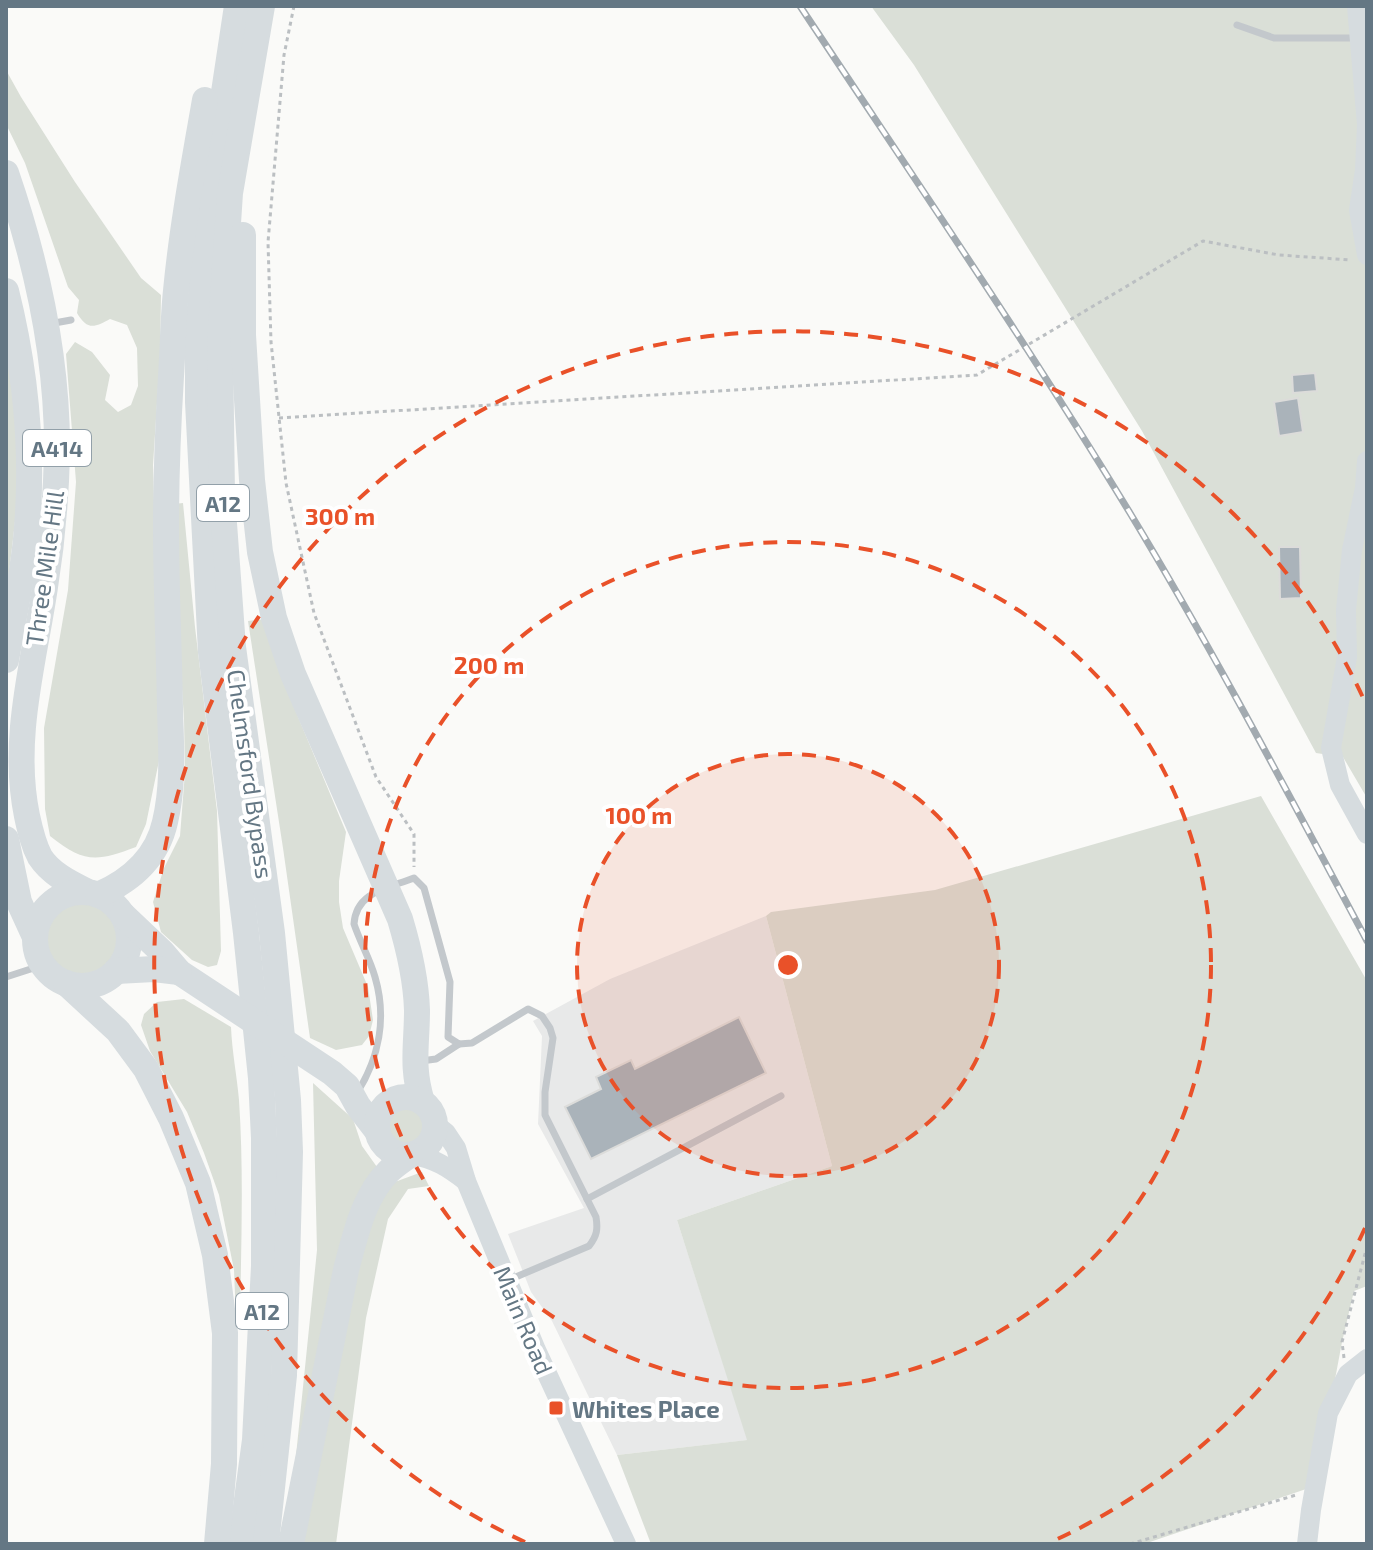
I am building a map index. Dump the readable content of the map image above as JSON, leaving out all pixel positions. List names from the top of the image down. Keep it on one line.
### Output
{"streets":{"highway":["A414","A12","Three Mile Hill","Chelmsford Bypass"],"street":["Main Road"]},"crossings":[["A12","Three Mile Hill"],["A12","Chelmsford Bypass"],["A12","Main Road"]],"places":{"transit":["Whites Place"]},"rings":["300 m","200 m","100 m"]}
